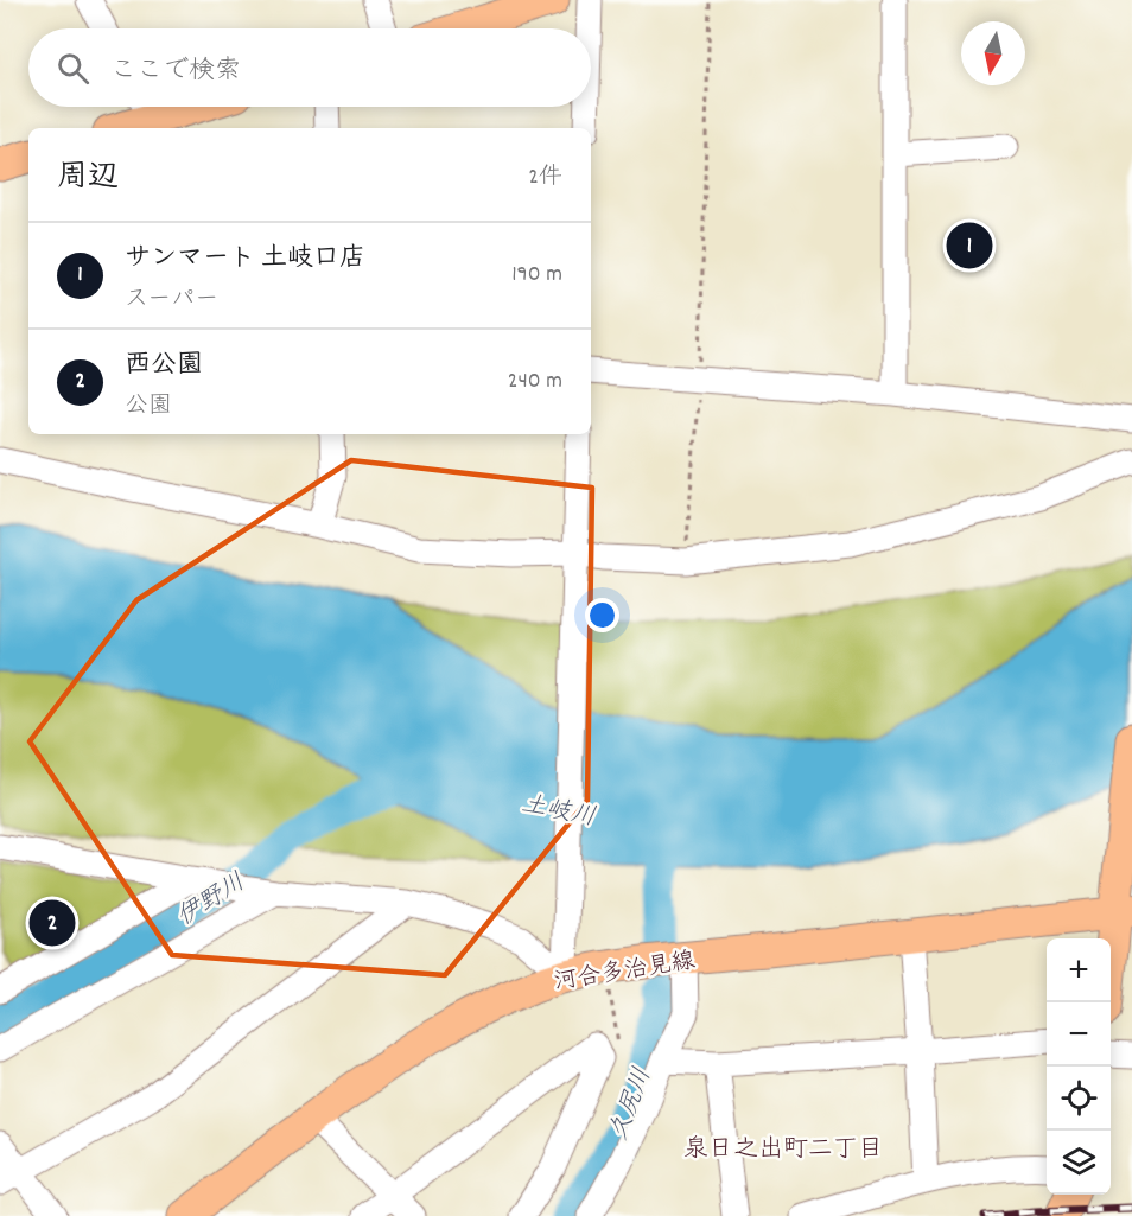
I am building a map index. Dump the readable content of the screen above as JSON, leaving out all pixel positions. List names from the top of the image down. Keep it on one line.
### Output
{"streets":{"main road":["河合多治見線"]},"districts":["泉日之出町二丁目"],"water":["土岐川","伊野川","久尻川"],"north":"bottom","page":{"search":"ここで検索","heading":["周辺","2件"],"pins":["1","2"],"list":[{"mark":"1","name":"サンマート 土岐口店","note":"スーパー","value":"190 m"},{"mark":"2","name":"西公園","note":"公園","value":"240 m"}],"map_buttons":["+","−"]}}
